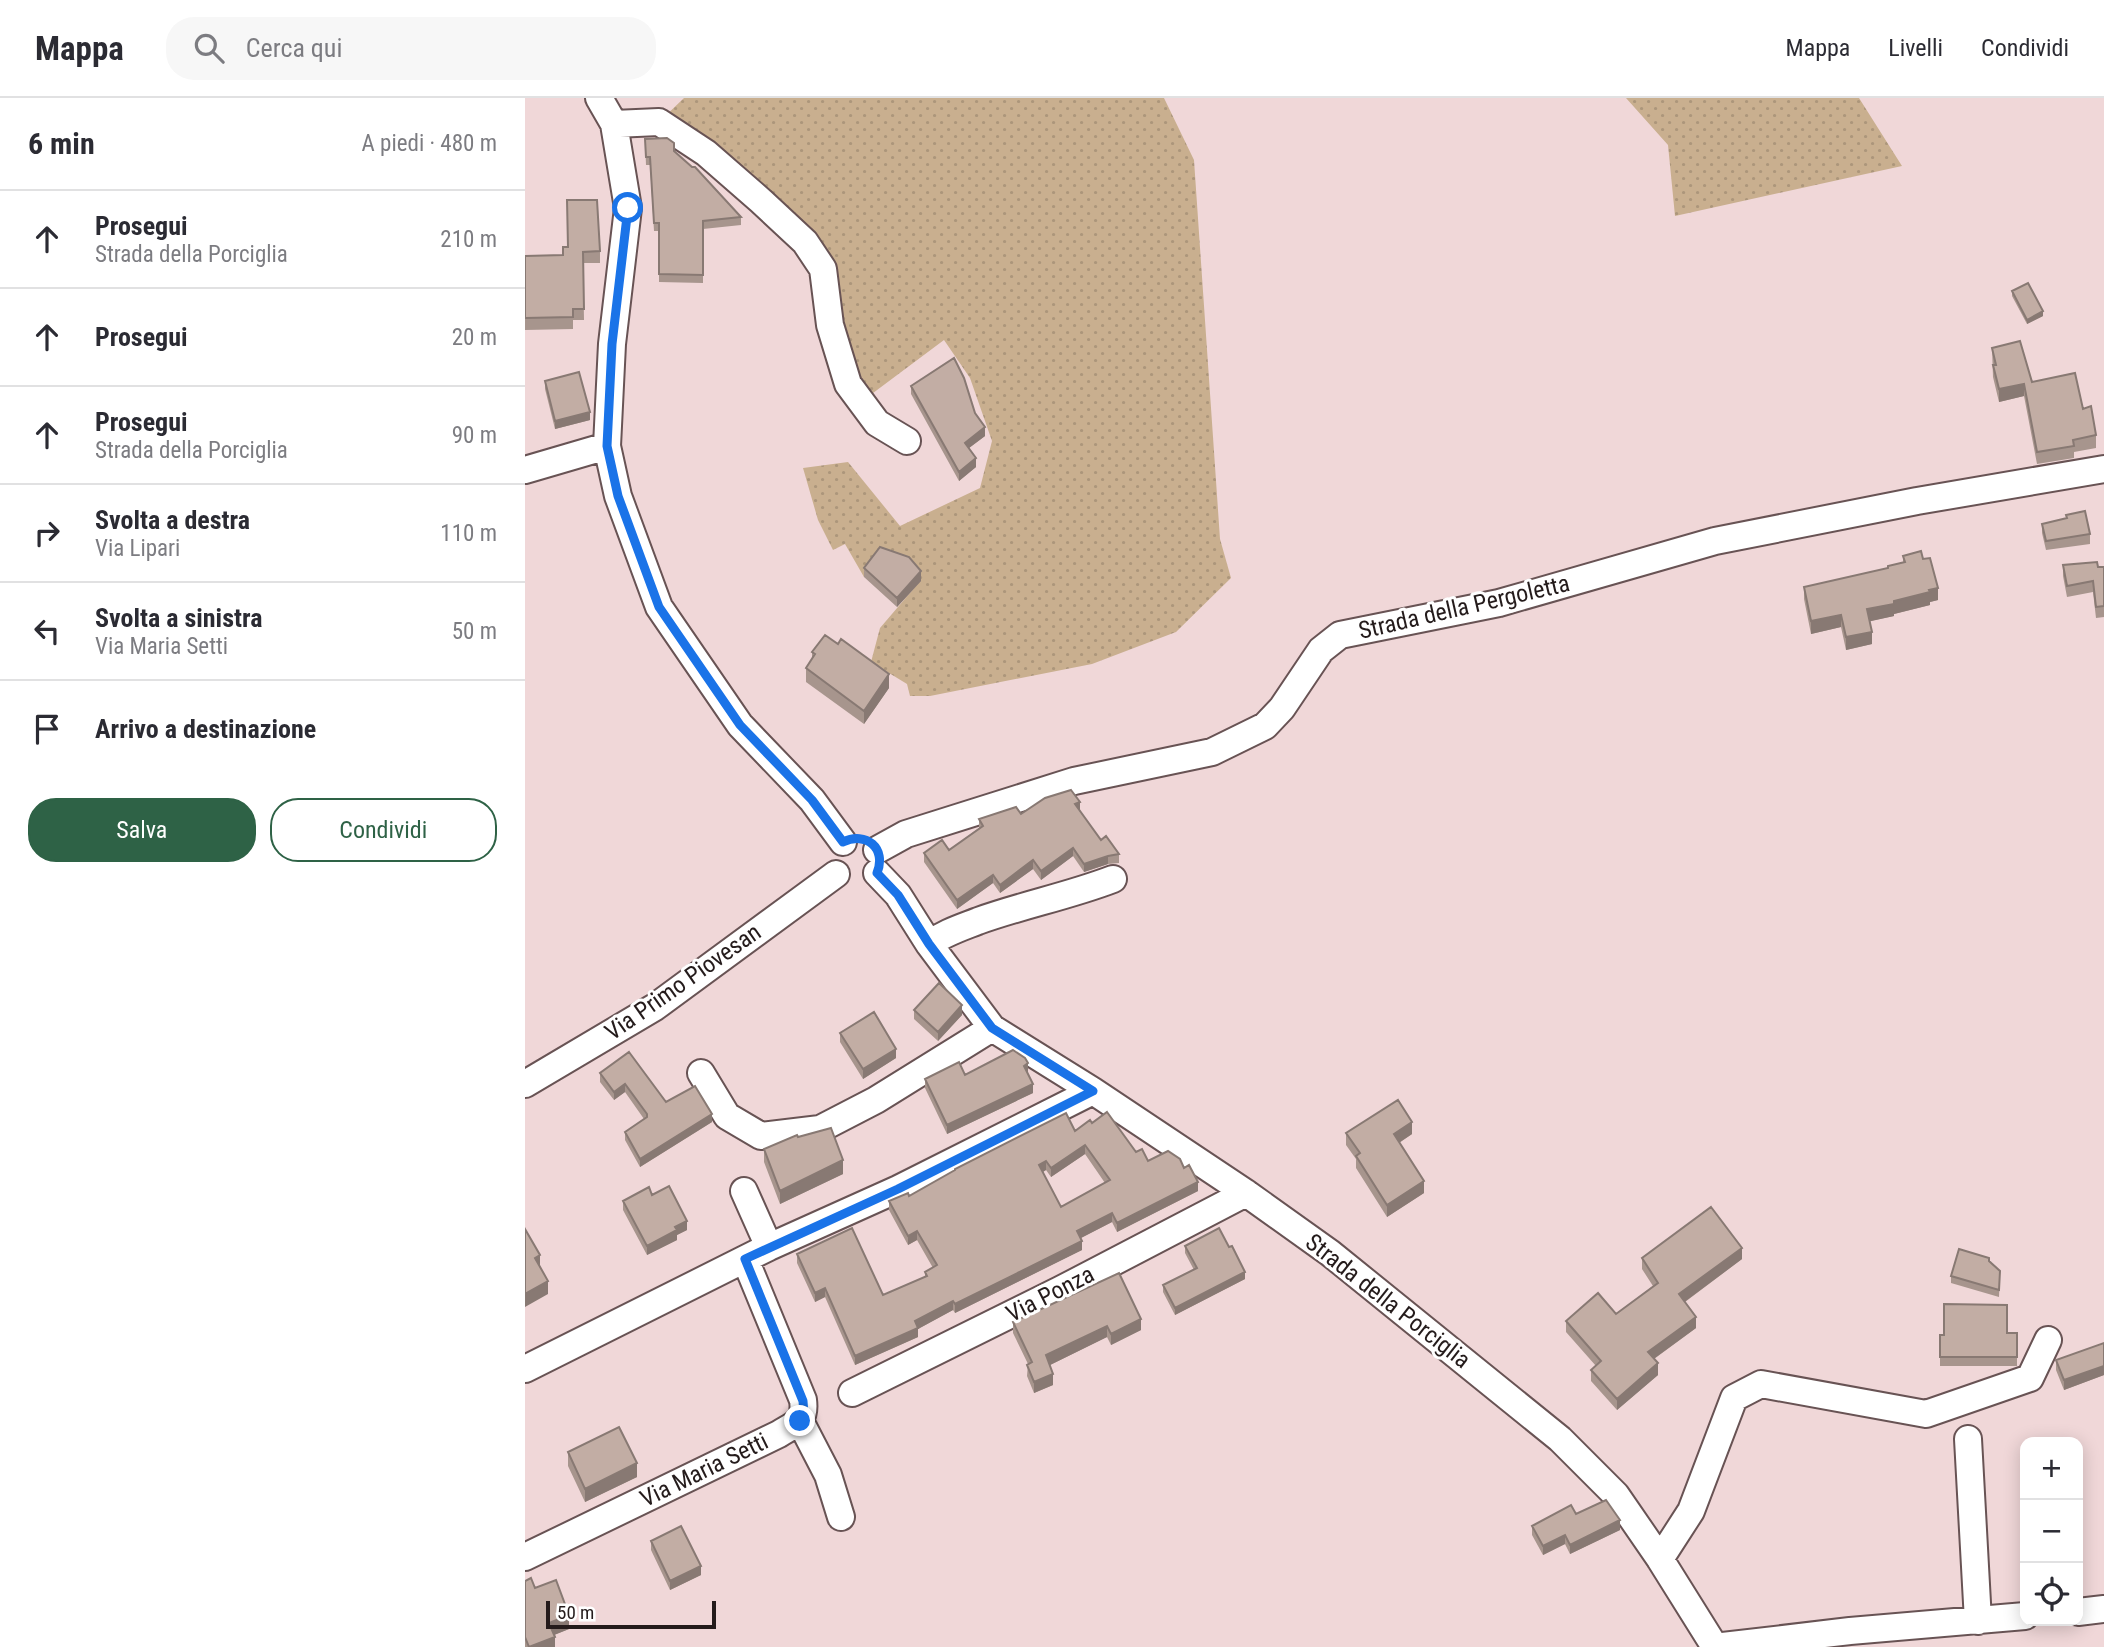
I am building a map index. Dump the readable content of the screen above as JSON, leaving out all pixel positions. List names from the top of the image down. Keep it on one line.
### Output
{"streets":{"street":["Strada della Pergoletta","Via Primo Piovesan","Via Ponza","Strada della Porciglia","Via Maria Setti"]},"crossings":[["Strada della Pergoletta","Via Primo Piovesan"],["Strada della Pergoletta","Strada della Porciglia"],["Via Primo Piovesan","Strada della Porciglia"],["Via Ponza","Strada della Porciglia"]],"scale_bar":"50 m","page":{"header":"Mappa","search":"Cerca qui","nav":["Mappa","Livelli","Condividi"],"heading":["6 min","A piedi · 480 m"],"list":[["Prosegui","Strada della Porciglia","210 m"],["Prosegui","20 m"],["Prosegui","Strada della Porciglia","90 m"],["Svolta a destra","Via Lipari","110 m"],["Svolta a sinistra","Via Maria Setti","50 m"],"Arrivo a destinazione"],"buttons":["Salva","Condividi"],"map_buttons":["+","−"],"scale":"50 m"}}
